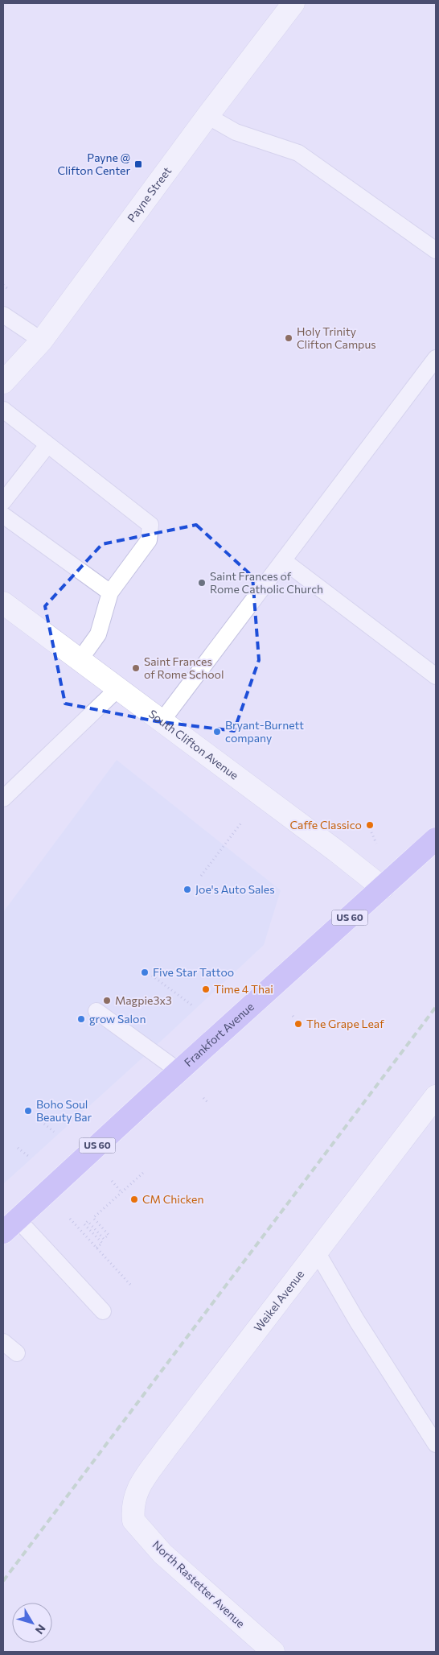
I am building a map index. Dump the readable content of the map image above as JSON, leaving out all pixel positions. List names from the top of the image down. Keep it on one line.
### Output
{"streets":{"main road":["US 60","Frankfort Avenue"],"street":["Payne Street","South Clifton Avenue","Weikel Avenue","North Rastetter Avenue"]},"crossings":[["South Clifton Avenue","Frankfort Avenue"],["Weikel Avenue","North Rastetter Avenue"]],"places":{"transit":["Payne @ Clifton Center"],"other":["Holy Trinity Clifton Campus","Saint Frances of Rome Catholic Church","Saint Frances of Rome School","Bryant-Burnett company","Caffe Classico","Joe's Auto Sales","Five Star Tattoo","Time 4 Thai","Magpie3x3","grow Salon","The Grape Leaf","Boho Soul Beauty Bar","CM Chicken"]},"north":"bottom right"}
